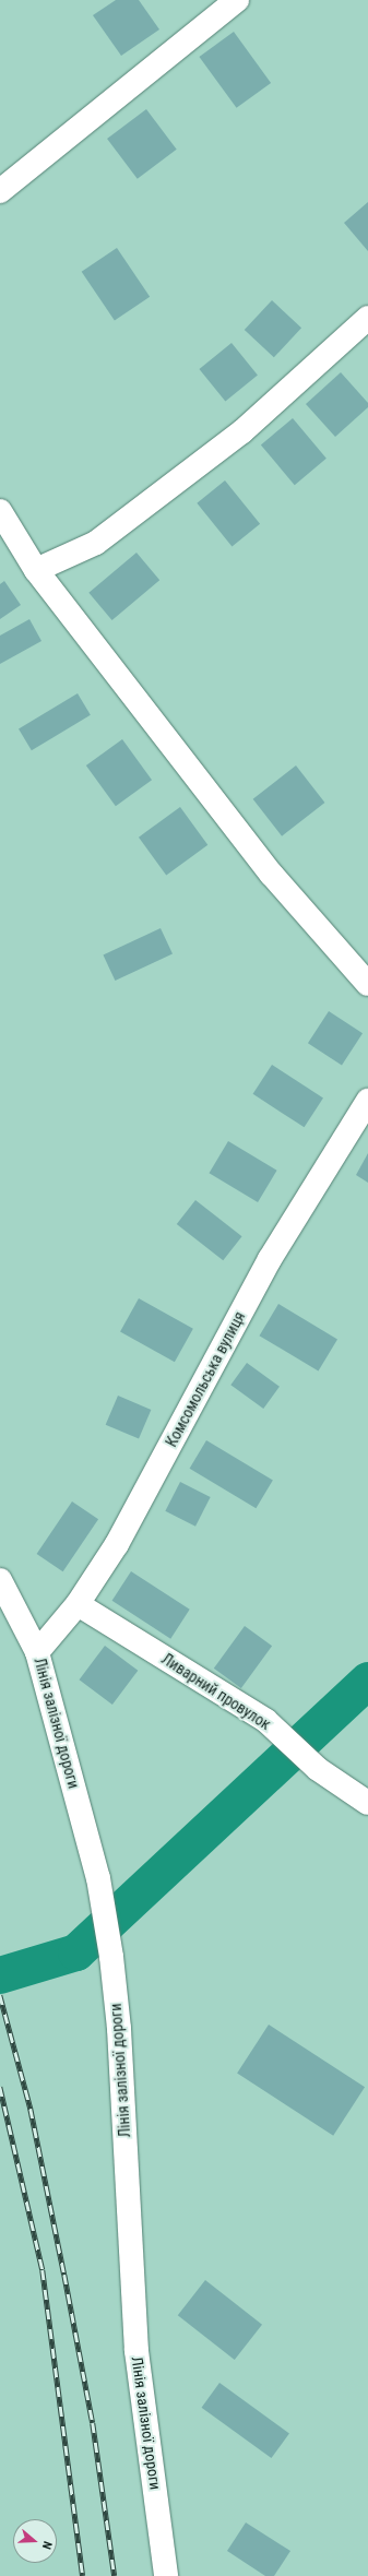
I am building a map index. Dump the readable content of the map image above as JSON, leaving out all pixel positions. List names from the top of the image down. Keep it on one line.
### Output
{"streets":{"street":["Комсомольська вулиця","Ливарний провулок","Лінія залізної дороги"]},"crossings":[["Комсомольська вулиця","Ливарний провулок"],["Комсомольська вулиця","Лінія залізної дороги"]],"north":"right"}
